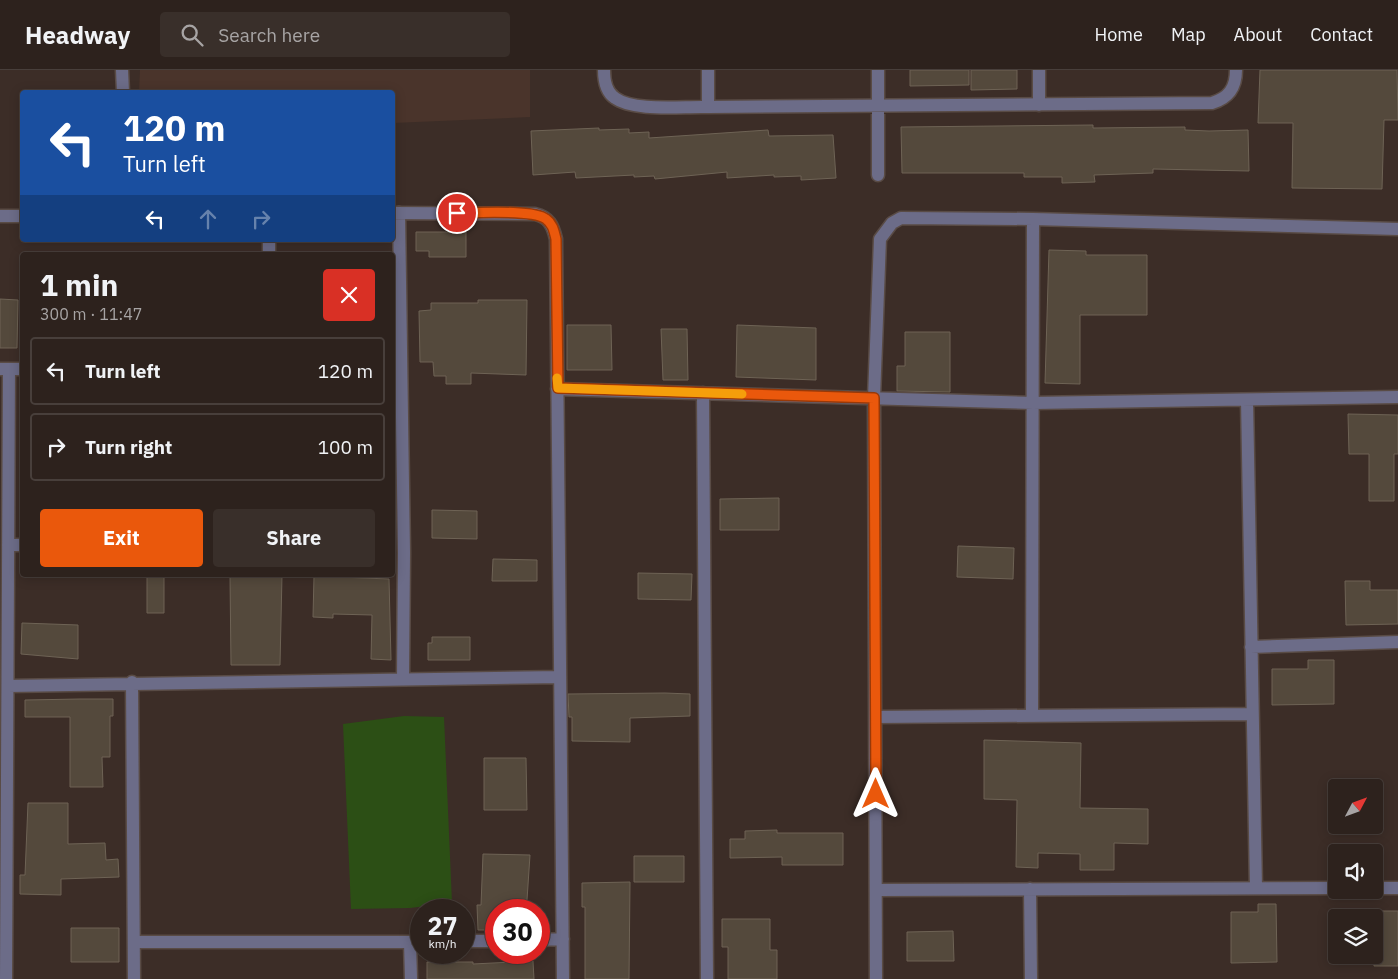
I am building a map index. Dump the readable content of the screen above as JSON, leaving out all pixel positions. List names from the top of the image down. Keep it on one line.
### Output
{"north":"top right","page":{"header":"Headway","search":"Search here","nav":["Home","Map","About","Contact"],"turn":["120 m","Turn left"],"heading":["1 min","300 m · 11:47"],"list":[{"name":"Turn left","value":"120 m"},{"name":"Turn right","value":"100 m"}],"buttons":["Exit","Share"],"speed":"27 km/h","limit":"30"}}
